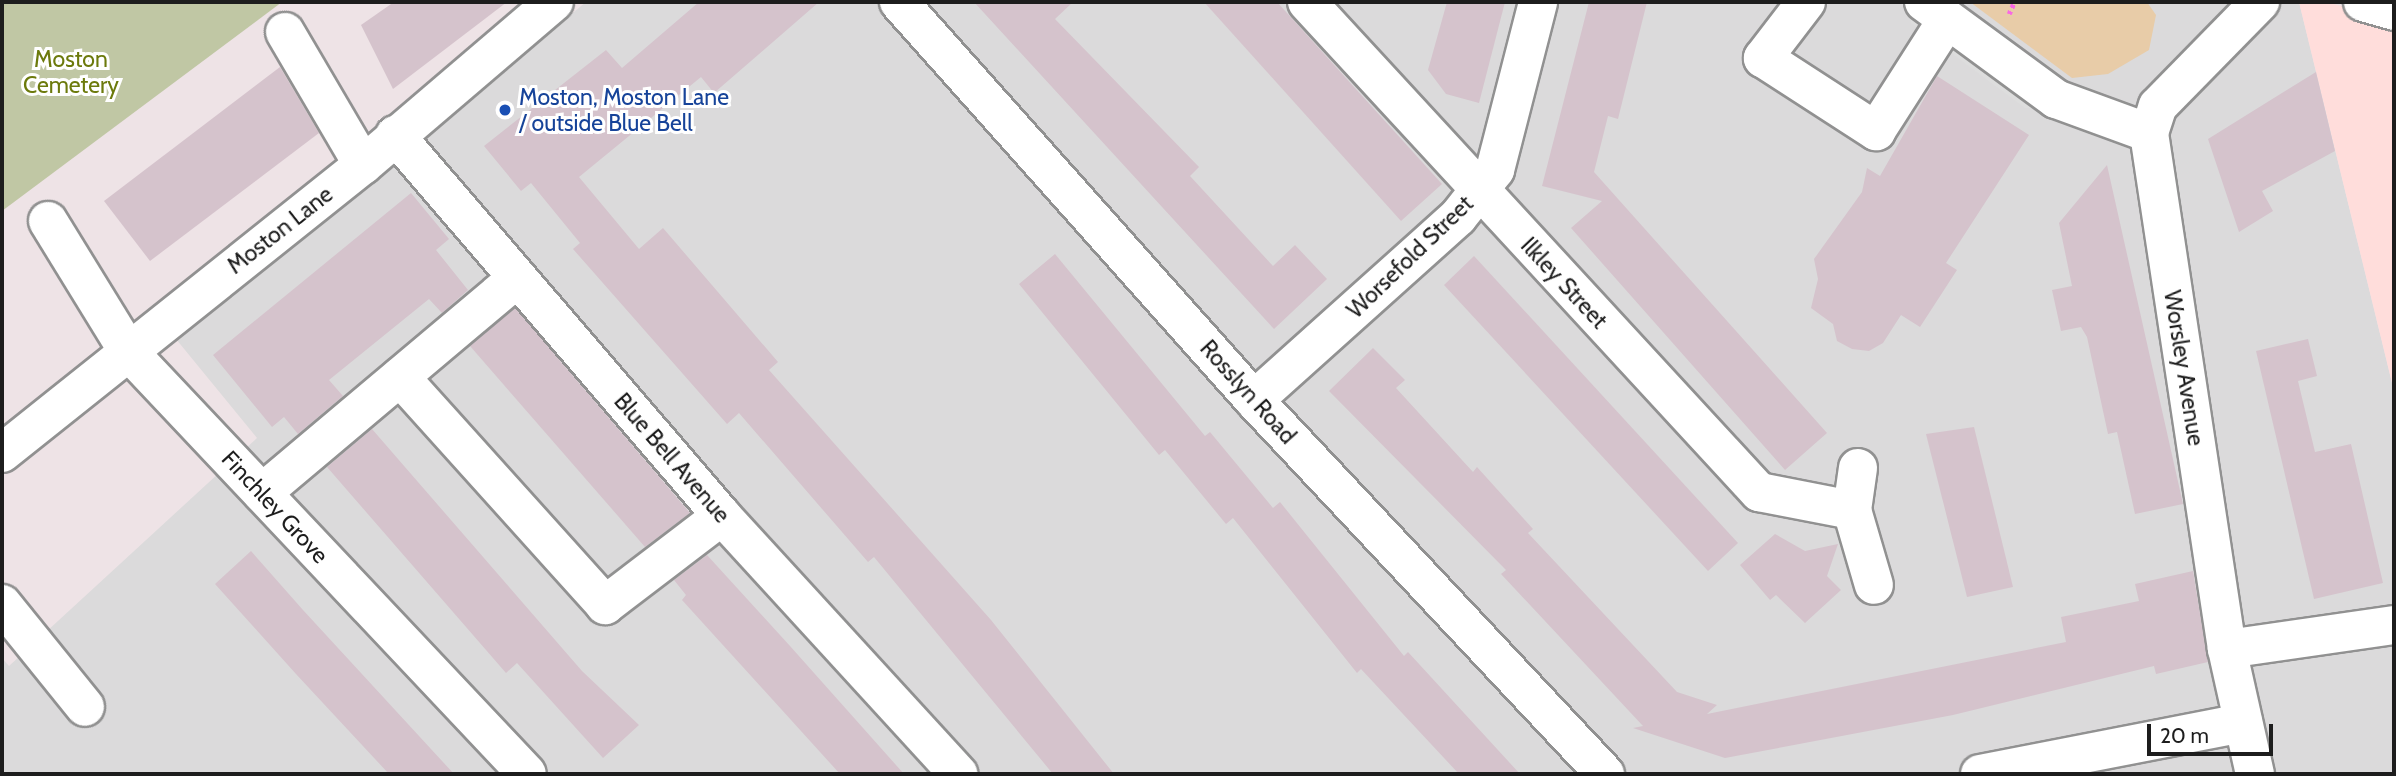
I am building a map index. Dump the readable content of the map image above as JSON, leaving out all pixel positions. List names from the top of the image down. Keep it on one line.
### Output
{"streets":{"street":["Moston Lane","Worsefold Street","Ilkley Street","Worsley Avenue","Rosslyn Road","Blue Bell Avenue","Finchley Grove"]},"crossings":[["Moston Lane","Blue Bell Avenue"],["Moston Lane","Finchley Grove"],["Worsefold Street","Ilkley Street"],["Worsefold Street","Rosslyn Road"]],"parks":["Moston Cemetery"],"places":["Moston, Moston Lane / outside Blue Bell"],"scale_bar":"20 m"}
